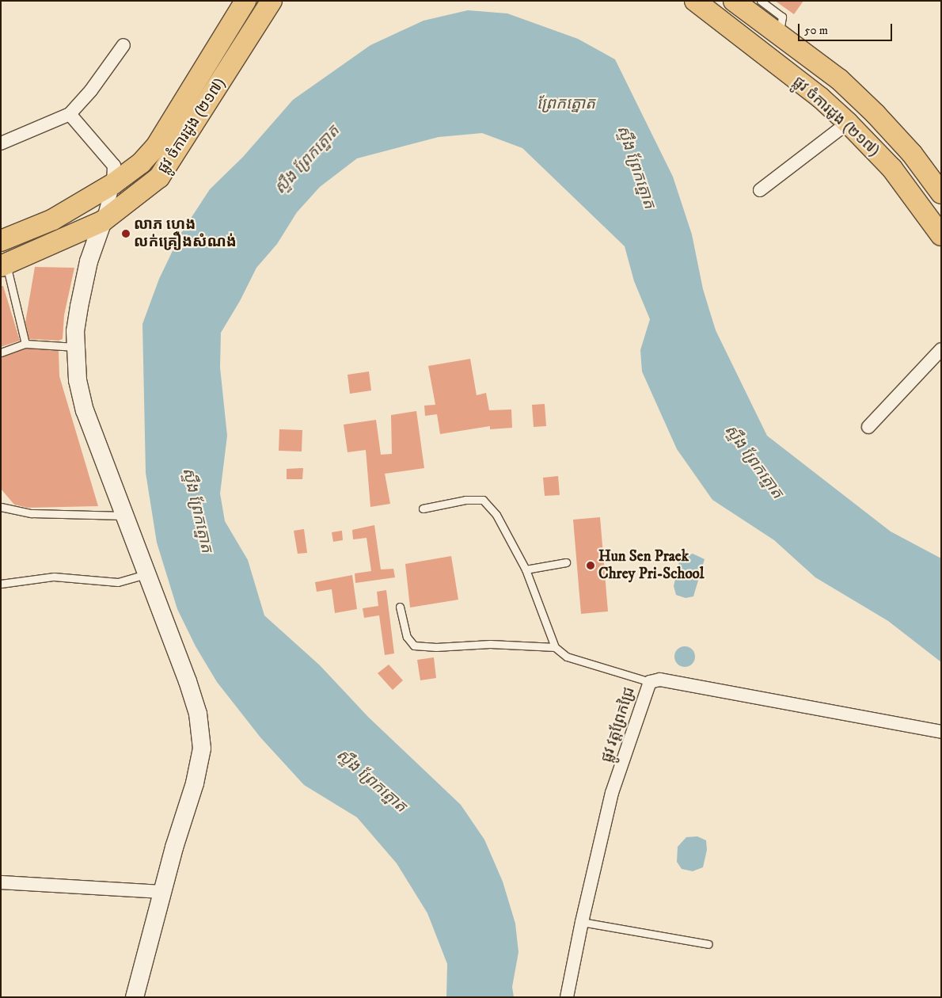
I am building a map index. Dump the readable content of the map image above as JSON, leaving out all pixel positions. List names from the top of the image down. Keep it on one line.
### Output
{"streets":{"main road":["ផ្លូវ ចំការដូង (២១៧)"],"street":["ផ្លូវ វត្តព្រែកជ្រៃ"]},"water":["ព្រែកត្នោត","ស្ទឹង ព្រែកត្នោត"],"places":["លាភ ហេង លក់គ្រឿងសំណង់","Hun Sen Praek Chrey Pri-School"],"scale_bar":"50 m"}
